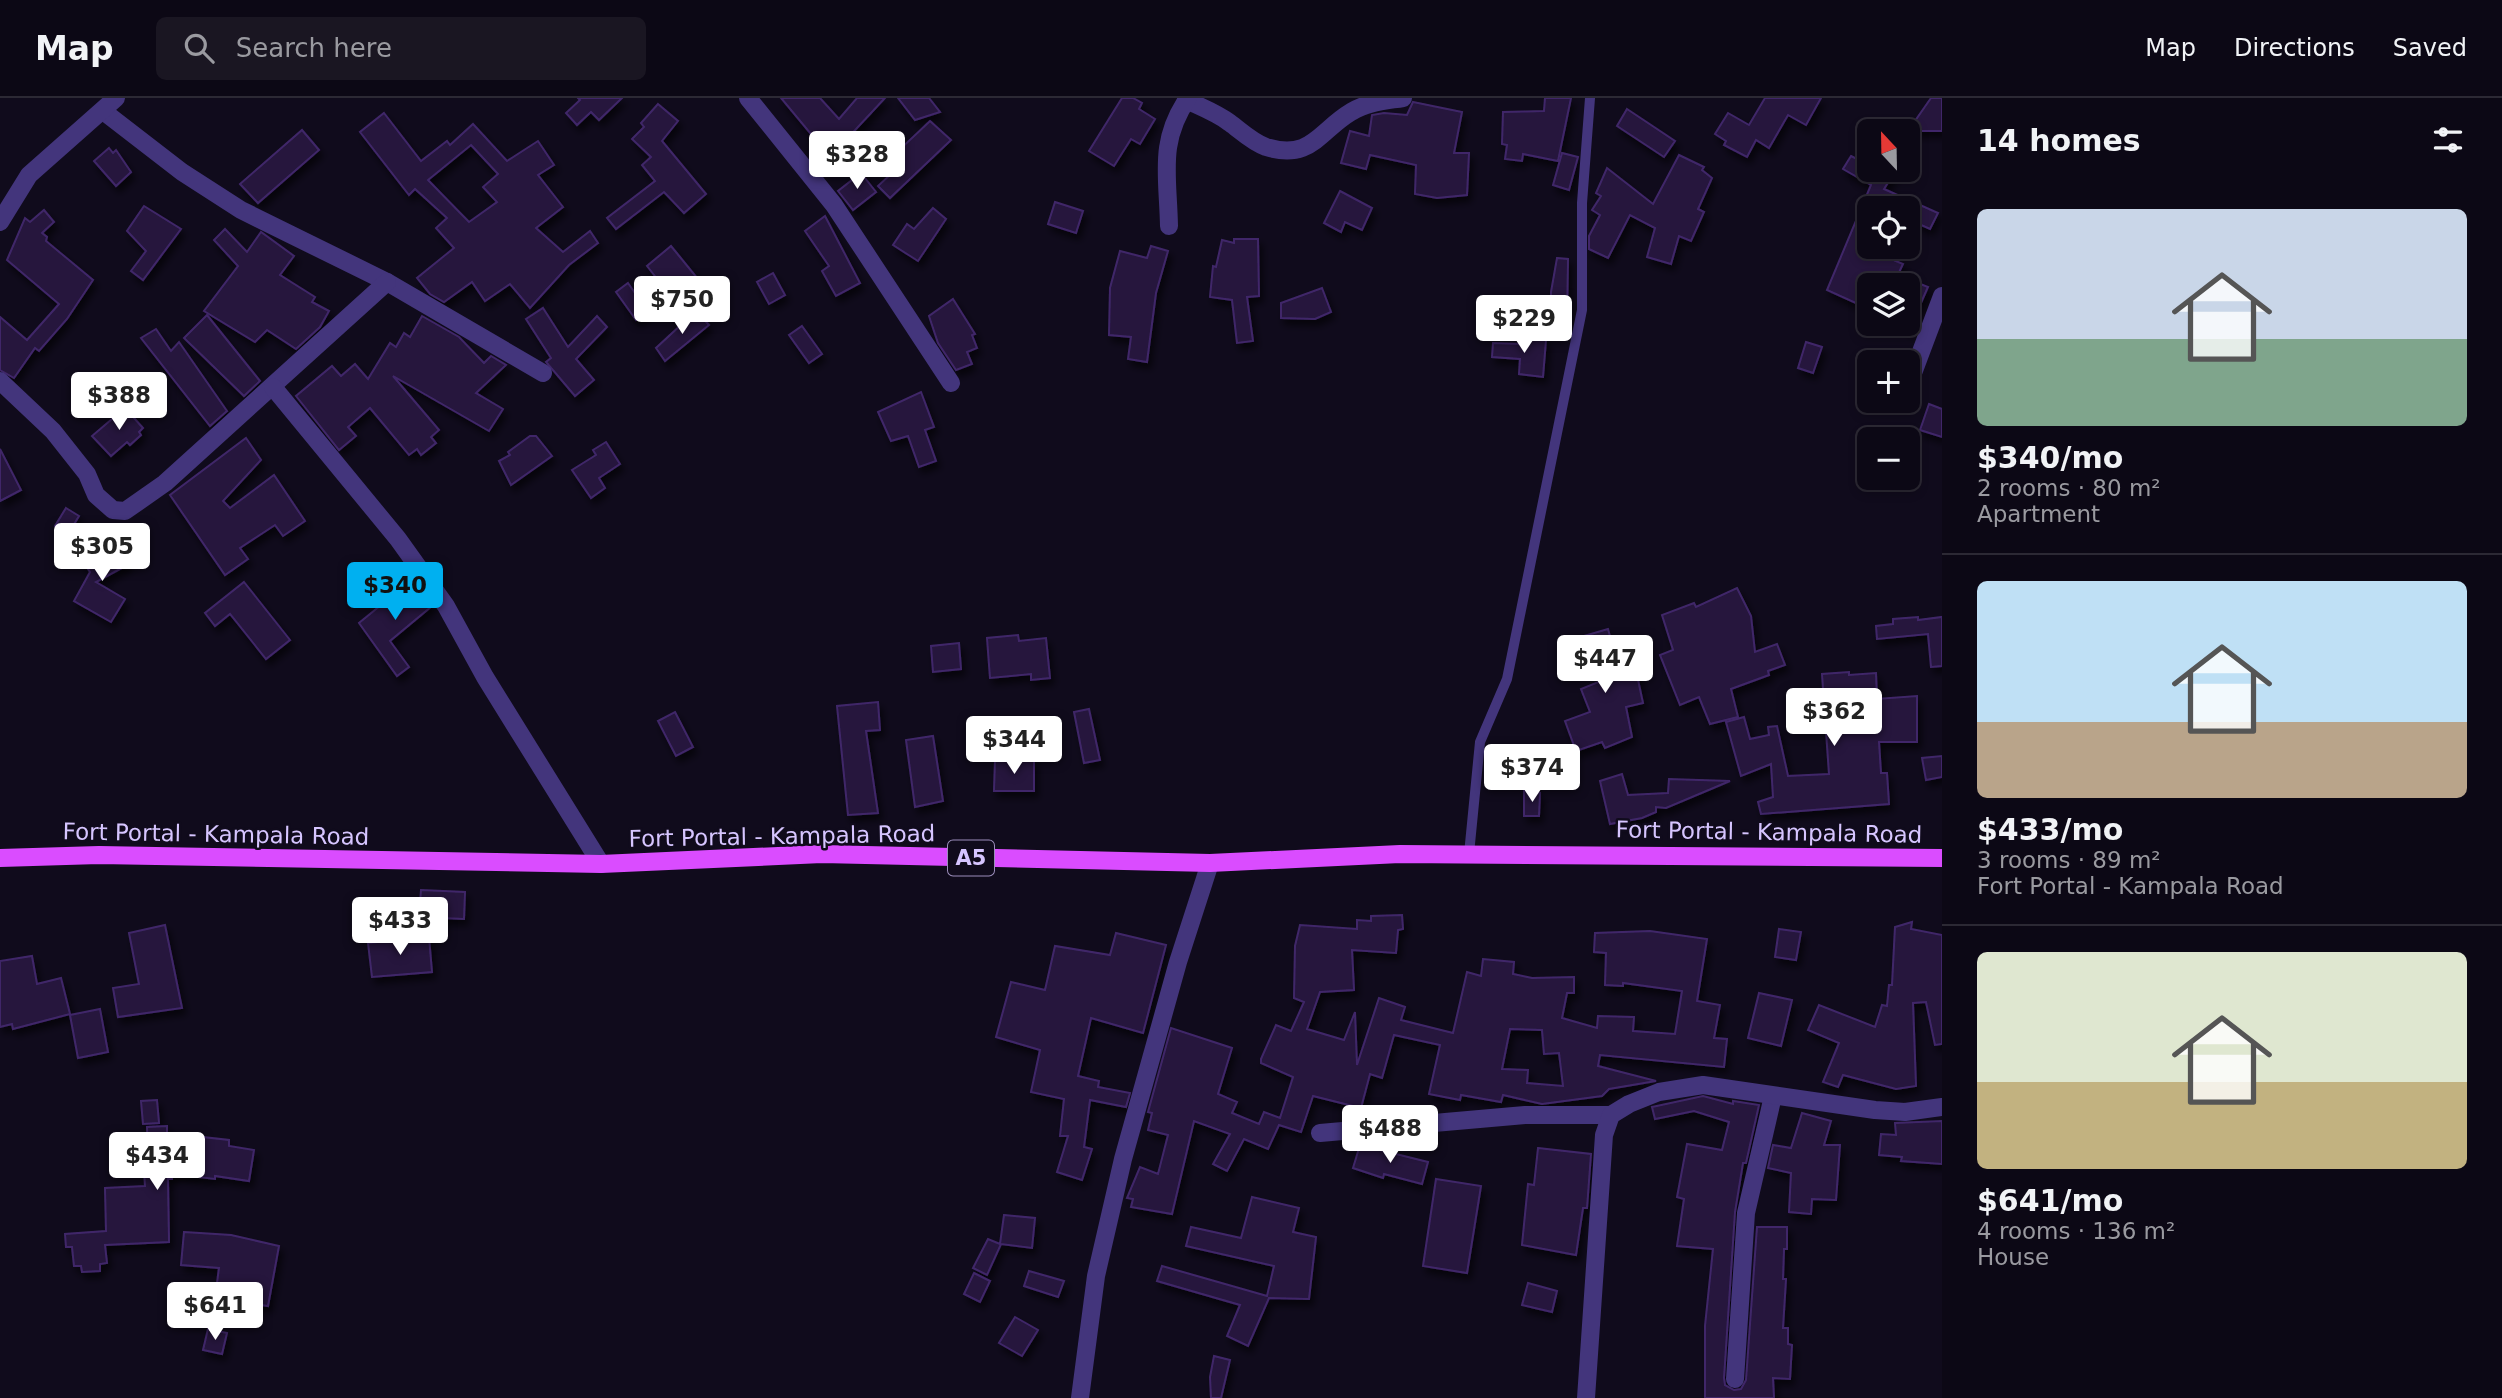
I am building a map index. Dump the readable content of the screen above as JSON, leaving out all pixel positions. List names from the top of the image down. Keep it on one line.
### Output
{"streets":{"main road":["Fort Portal - Kampala Road","A5"]},"north":"top","page":{"header":"Map","search":"Search here","nav":["Map","Directions","Saved"],"heading":"14 homes","map_buttons":["+","−"],"price":["$328","$750","$229","$388","$305","$340","$447","$362","$344","$374","$433","$488","$434","$641"],"list":[{"name":"$340/mo","note":"2 rooms · 80 m² · Apartment"},{"name":"$433/mo","note":"3 rooms · 89 m² · Fort Portal - Kampala Road"},{"name":"$641/mo","note":"4 rooms · 136 m² · House"}]}}
